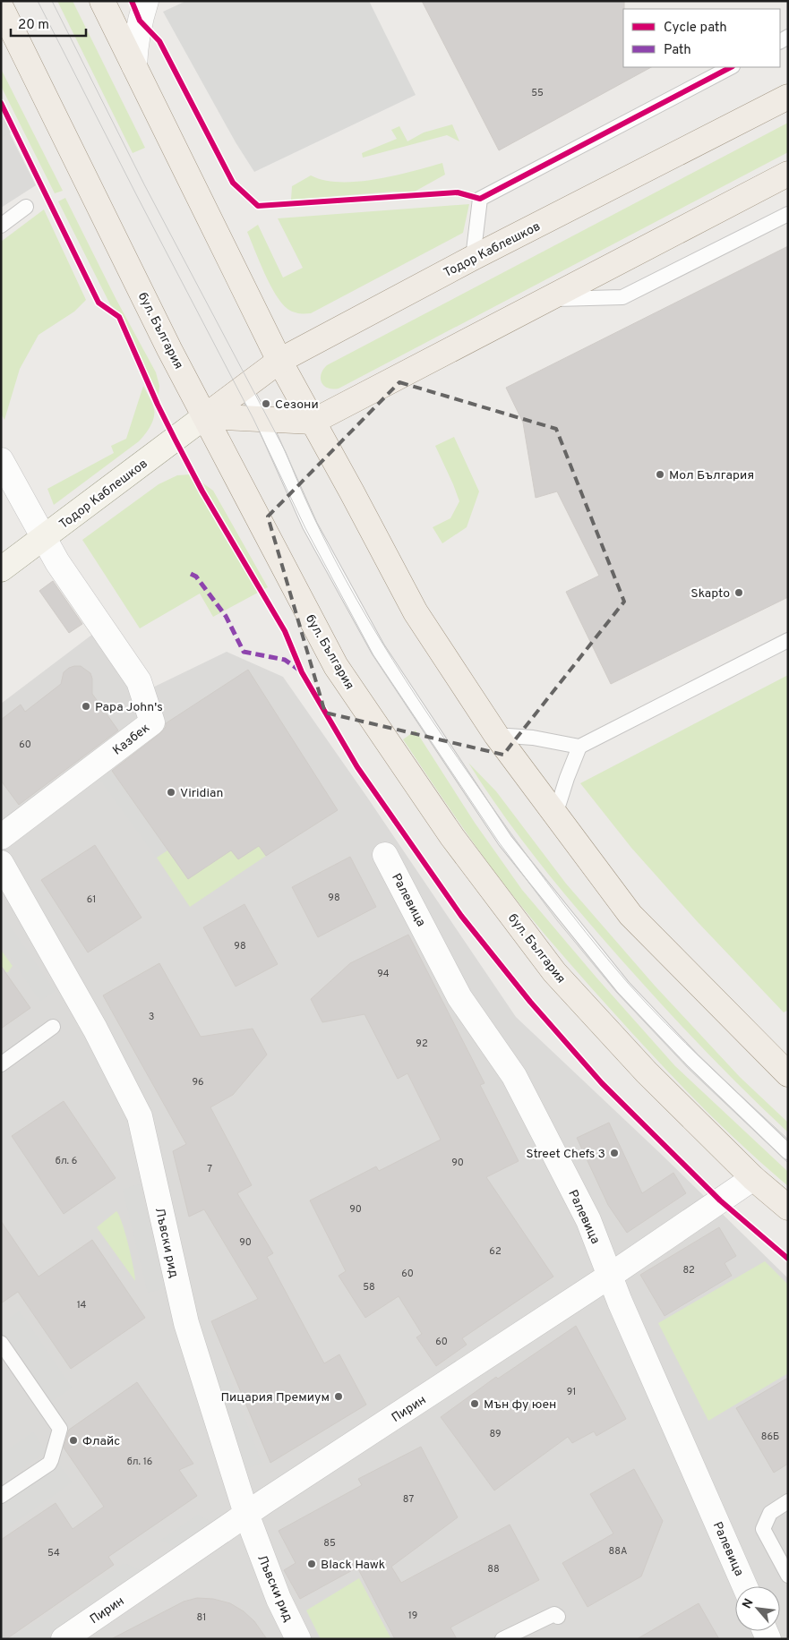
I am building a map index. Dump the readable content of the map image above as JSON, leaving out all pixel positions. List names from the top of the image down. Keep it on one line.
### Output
{"streets":{"main road":["Тодор Каблешков","бул. България"],"street":["Казбек","Ралевица","Лъвски рид","Пирин"]},"crossings":[["Тодор Каблешков","бул. България"],["Тодор Каблешков","Казбек"],["бул. България","Пирин"],["Ралевица","Пирин"],["Лъвски рид","Пирин"]],"places":["Сезони","Мол България","Skapto","Papa John's","Viridian","Street Chefs 3","Пицария Премиум","Мън фу юен","Флайс","Black Hawk"],"house_numbers":["55","60","98","61","98","94","3","92","96","бл. 6","90","7","90","90","62","82","60","58","14","60","91","89","86Б","бл. 16","87","85","88А","54","88","19","81"],"legend":["Cycle path","Path"],"scale_bar":"20 m","north":"top left"}
